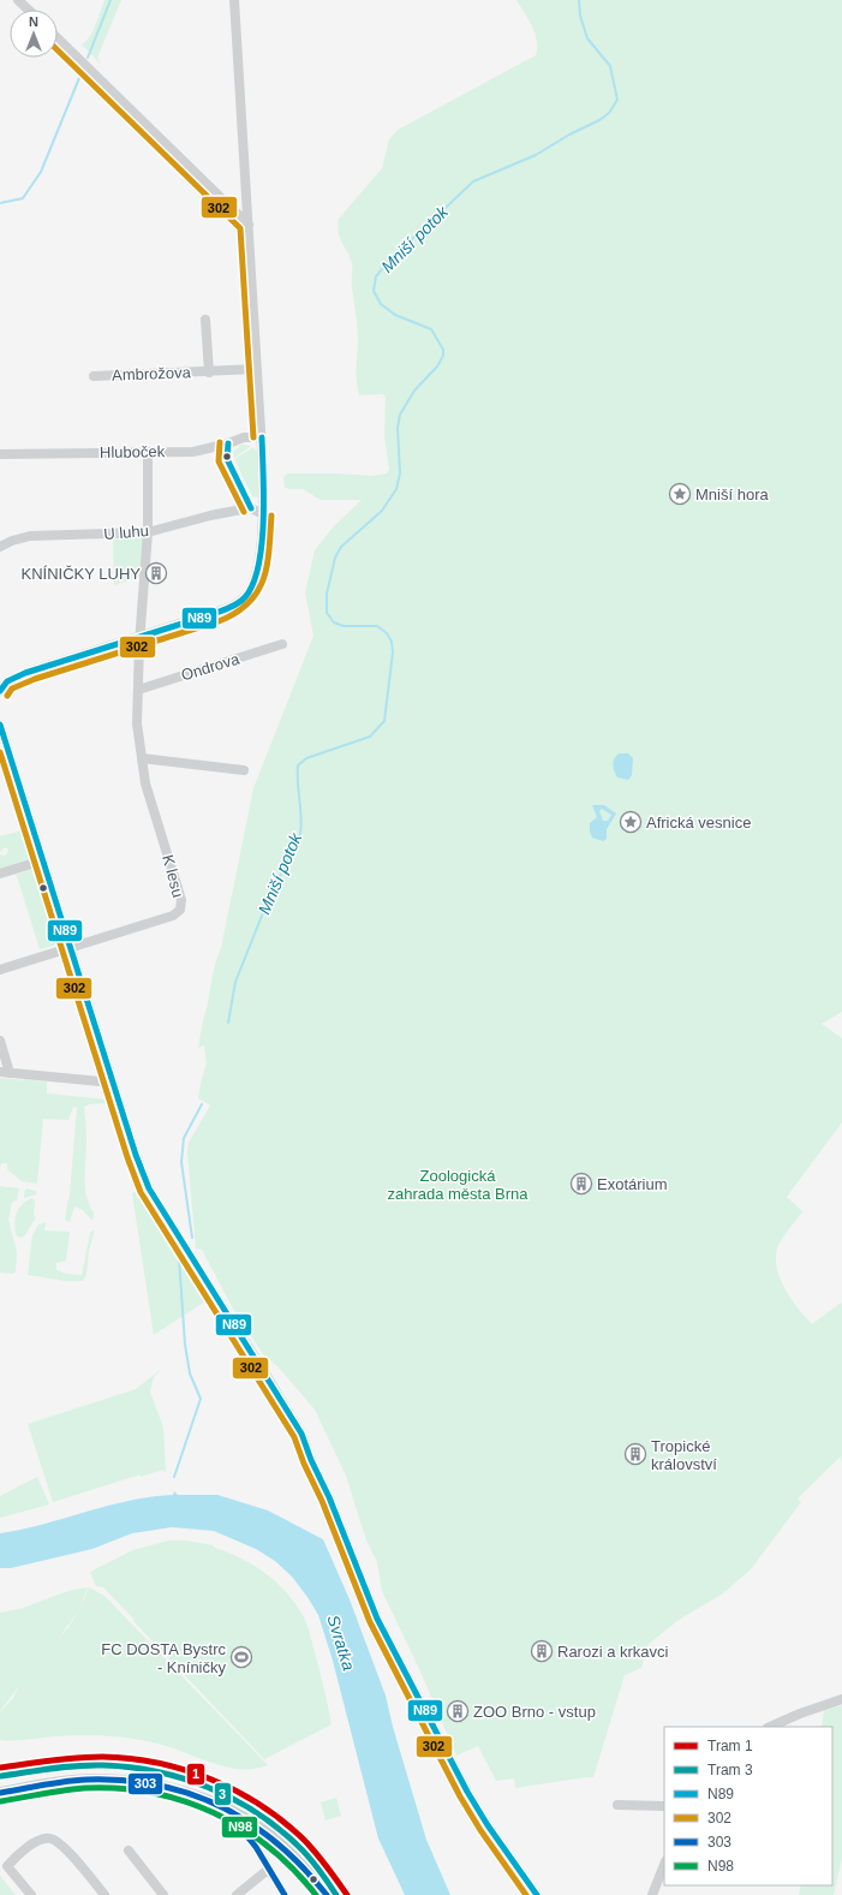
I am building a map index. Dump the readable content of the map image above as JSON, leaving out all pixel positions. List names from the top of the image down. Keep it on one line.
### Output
{"streets":{"street":["Ambrožova","Hluboček","U luhu","Ondrova","K lesu"]},"crossings":[["Hluboček","K lesu"],["U luhu","K lesu"],["Ondrova","K lesu"]],"water":["Mniší potok","Svratka"],"parks":["Zoologická zahrada města Brna"],"places":{"place":["Mniší hora","Africká vesnice"],"building":["KNÍNIČKY LUHY","Exotárium","Tropické království","Rarozi a krkavci","ZOO Brno - vstup"],"sports":["FC DOSTA Bystrc - Kníničky"]},"lines":["transit line 302","transit line N89","tram line 1","tram line 3","transit line 303","transit line N98"],"legend":["Tram 1","Tram 3","N89","302","303","N98"],"north":"top"}
